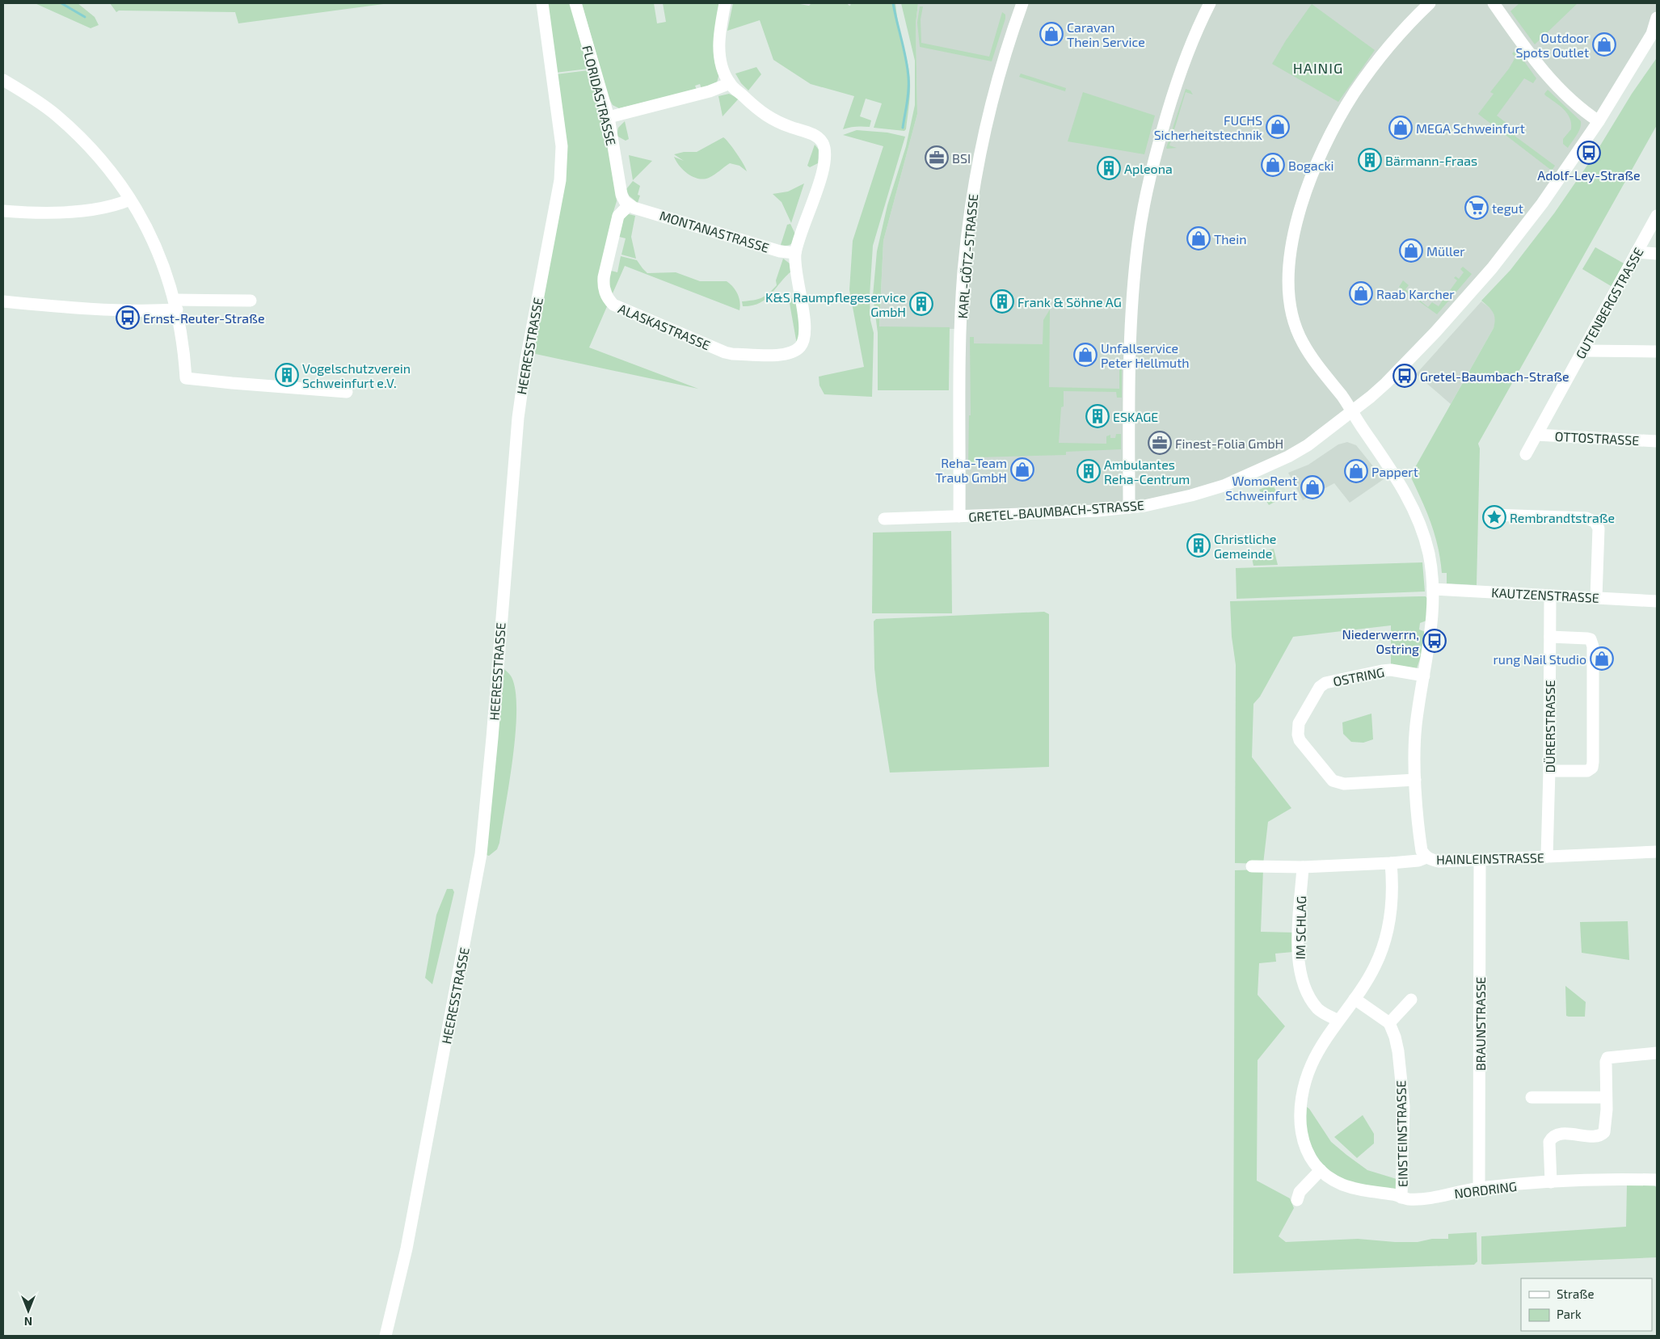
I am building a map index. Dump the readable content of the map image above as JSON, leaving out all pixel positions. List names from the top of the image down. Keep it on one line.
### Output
{"streets":{"street":["FLORIDASTRASSE","MONTANASTRASSE","KARL-GÖTZ-STRASSE","GUTENBERGSTRASSE","ALASKASTRASSE","HEERESSTRASSE","OTTOSTRASSE","GRETEL-BAUMBACH-STRASSE","KAUTZENSTRASSE","OSTRING","DÜRERSTRASSE","HAINLEINSTRASSE","IM SCHLAG","BRAUNSTRASSE","EINSTEINSTRASSE","NORDRING"]},"crossings":[["FLORIDASTRASSE","MONTANASTRASSE"],["FLORIDASTRASSE","ALASKASTRASSE"],["MONTANASTRASSE","ALASKASTRASSE"],["KARL-GÖTZ-STRASSE","GRETEL-BAUMBACH-STRASSE"],["GUTENBERGSTRASSE","OTTOSTRASSE"],["KAUTZENSTRASSE","DÜRERSTRASSE"],["DÜRERSTRASSE","HAINLEINSTRASSE"],["HAINLEINSTRASSE","IM SCHLAG"],["HAINLEINSTRASSE","BRAUNSTRASSE"],["HAINLEINSTRASSE","NORDRING"],["IM SCHLAG","NORDRING"],["BRAUNSTRASSE","NORDRING"],["EINSTEINSTRASSE","NORDRING"]],"districts":["HAINIG"],"places":{"shop":["Caravan Thein Service","Outdoor Spots Outlet","FUCHS Sicherheitstechnik","MEGA Schweinfurt","Bogacki","Thein","Müller","Raab Karcher","Unfallservice Peter Hellmuth","Reha-Team Traub GmbH","Pappert","WomoRent Schweinfurt","rung Nail Studio"],"bus stop":["Adolf-Ley-Straße","Ernst-Reuter-Straße","Gretel-Baumbach-Straße","Niederwerrn, Ostring"],"office":["BSI","Finest-Folia GmbH"],"building":["Bärmann-Fraas","Apleona","Frank & Söhne AG","K&S Raumpflegeservice GmbH","Vogelschutzverein Schweinfurt e.V.","ESKAGE","Ambulantes Reha-Centrum","Christliche Gemeinde"],"supermarket":["tegut"],"place":["Rembrandtstraße"]},"legend":["Straße","Park"],"north":"bottom"}
